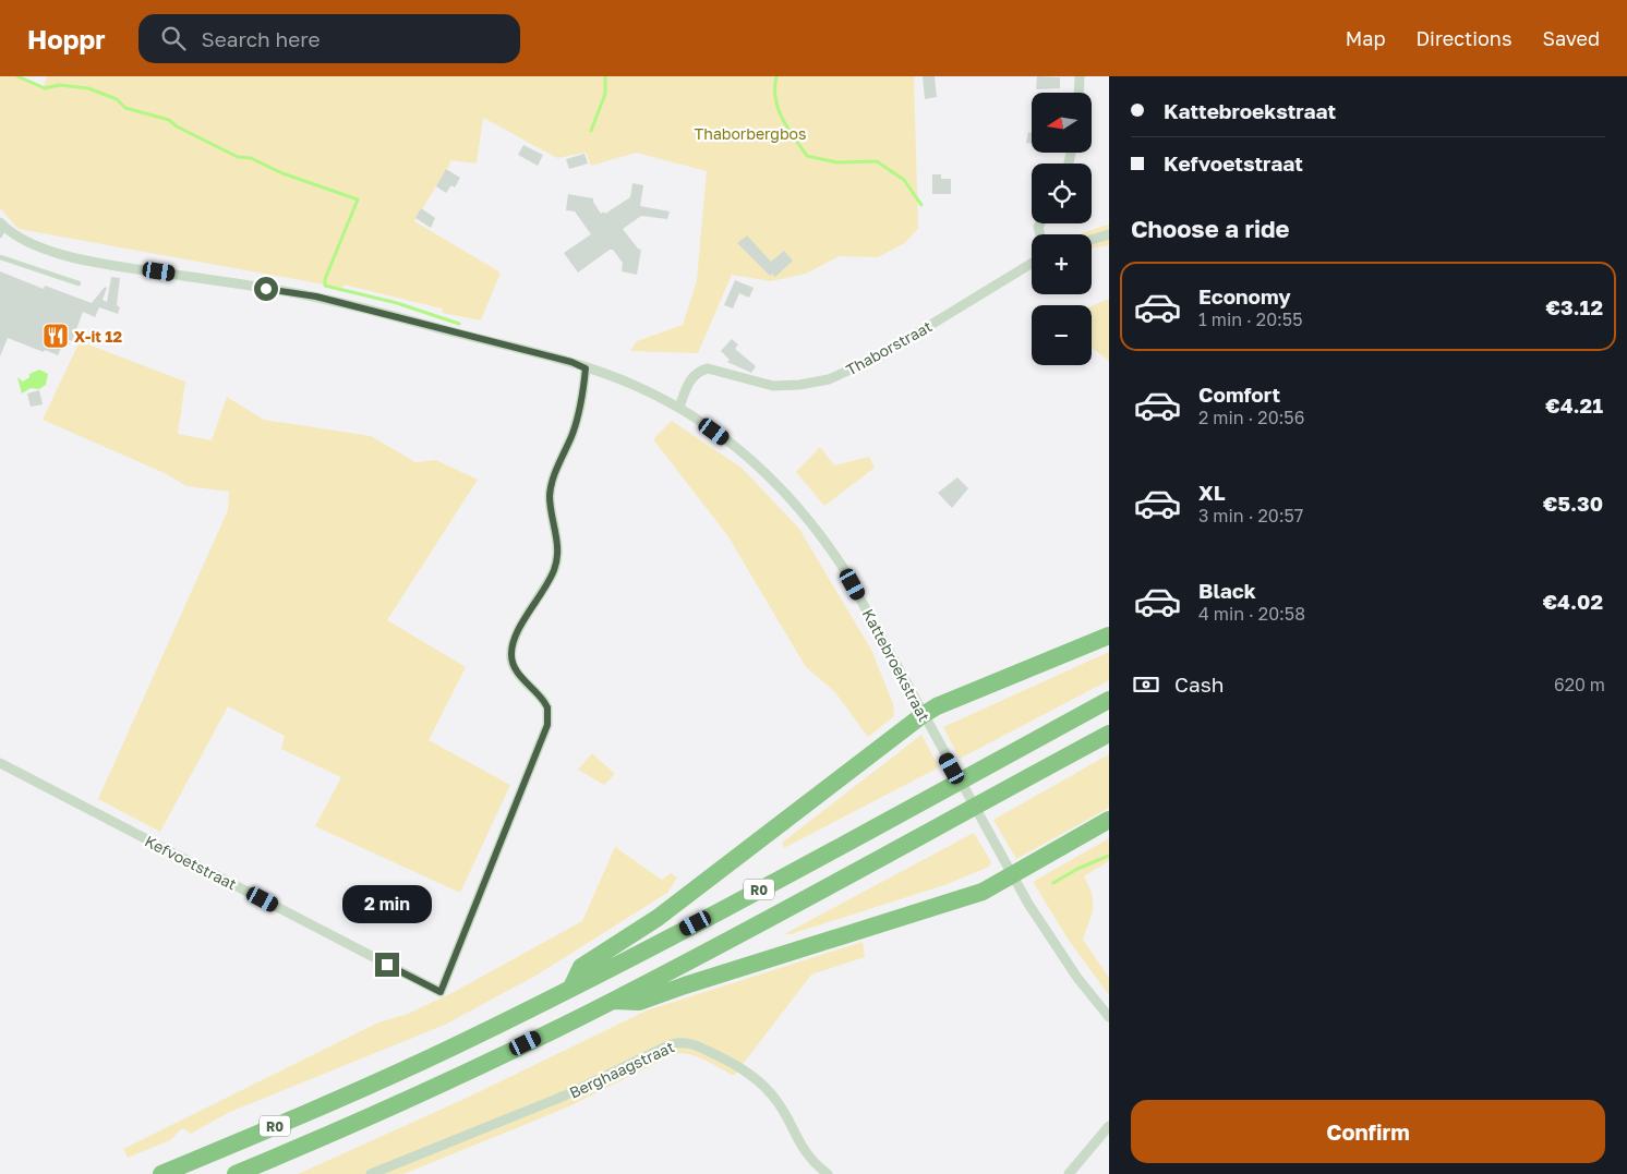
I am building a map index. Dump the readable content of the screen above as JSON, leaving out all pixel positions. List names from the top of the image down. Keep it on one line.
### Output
{"streets":{"highway":["R0"],"street":["Thaborstraat","Kattebroekstraat","Kefvoetstraat","Berghaagstraat"]},"crossings":[["Thaborstraat","Kattebroekstraat"],["Kattebroekstraat","Kefvoetstraat"]],"parks":["Thaborbergbos"],"places":{"restaurant":["X-it 12"]},"north":"left","page":{"header":"Hoppr","search":"Search here","nav":["Map","Directions","Saved"],"banner":["Kattebroekstraat","Kefvoetstraat"],"map_buttons":["+","−"],"heading":"Choose a ride","list":[{"name":"Economy","note":"1 min · 20:55","value":"€3.12"},{"name":"Comfort","note":"2 min · 20:56","value":"€4.21"},{"name":"XL","note":"3 min · 20:57","value":"€5.30"},{"name":"Black","note":"4 min · 20:58","value":"€4.02"}],"pay":["Cash","620 m"],"bubble":"2 min","buttons":"Confirm"}}
